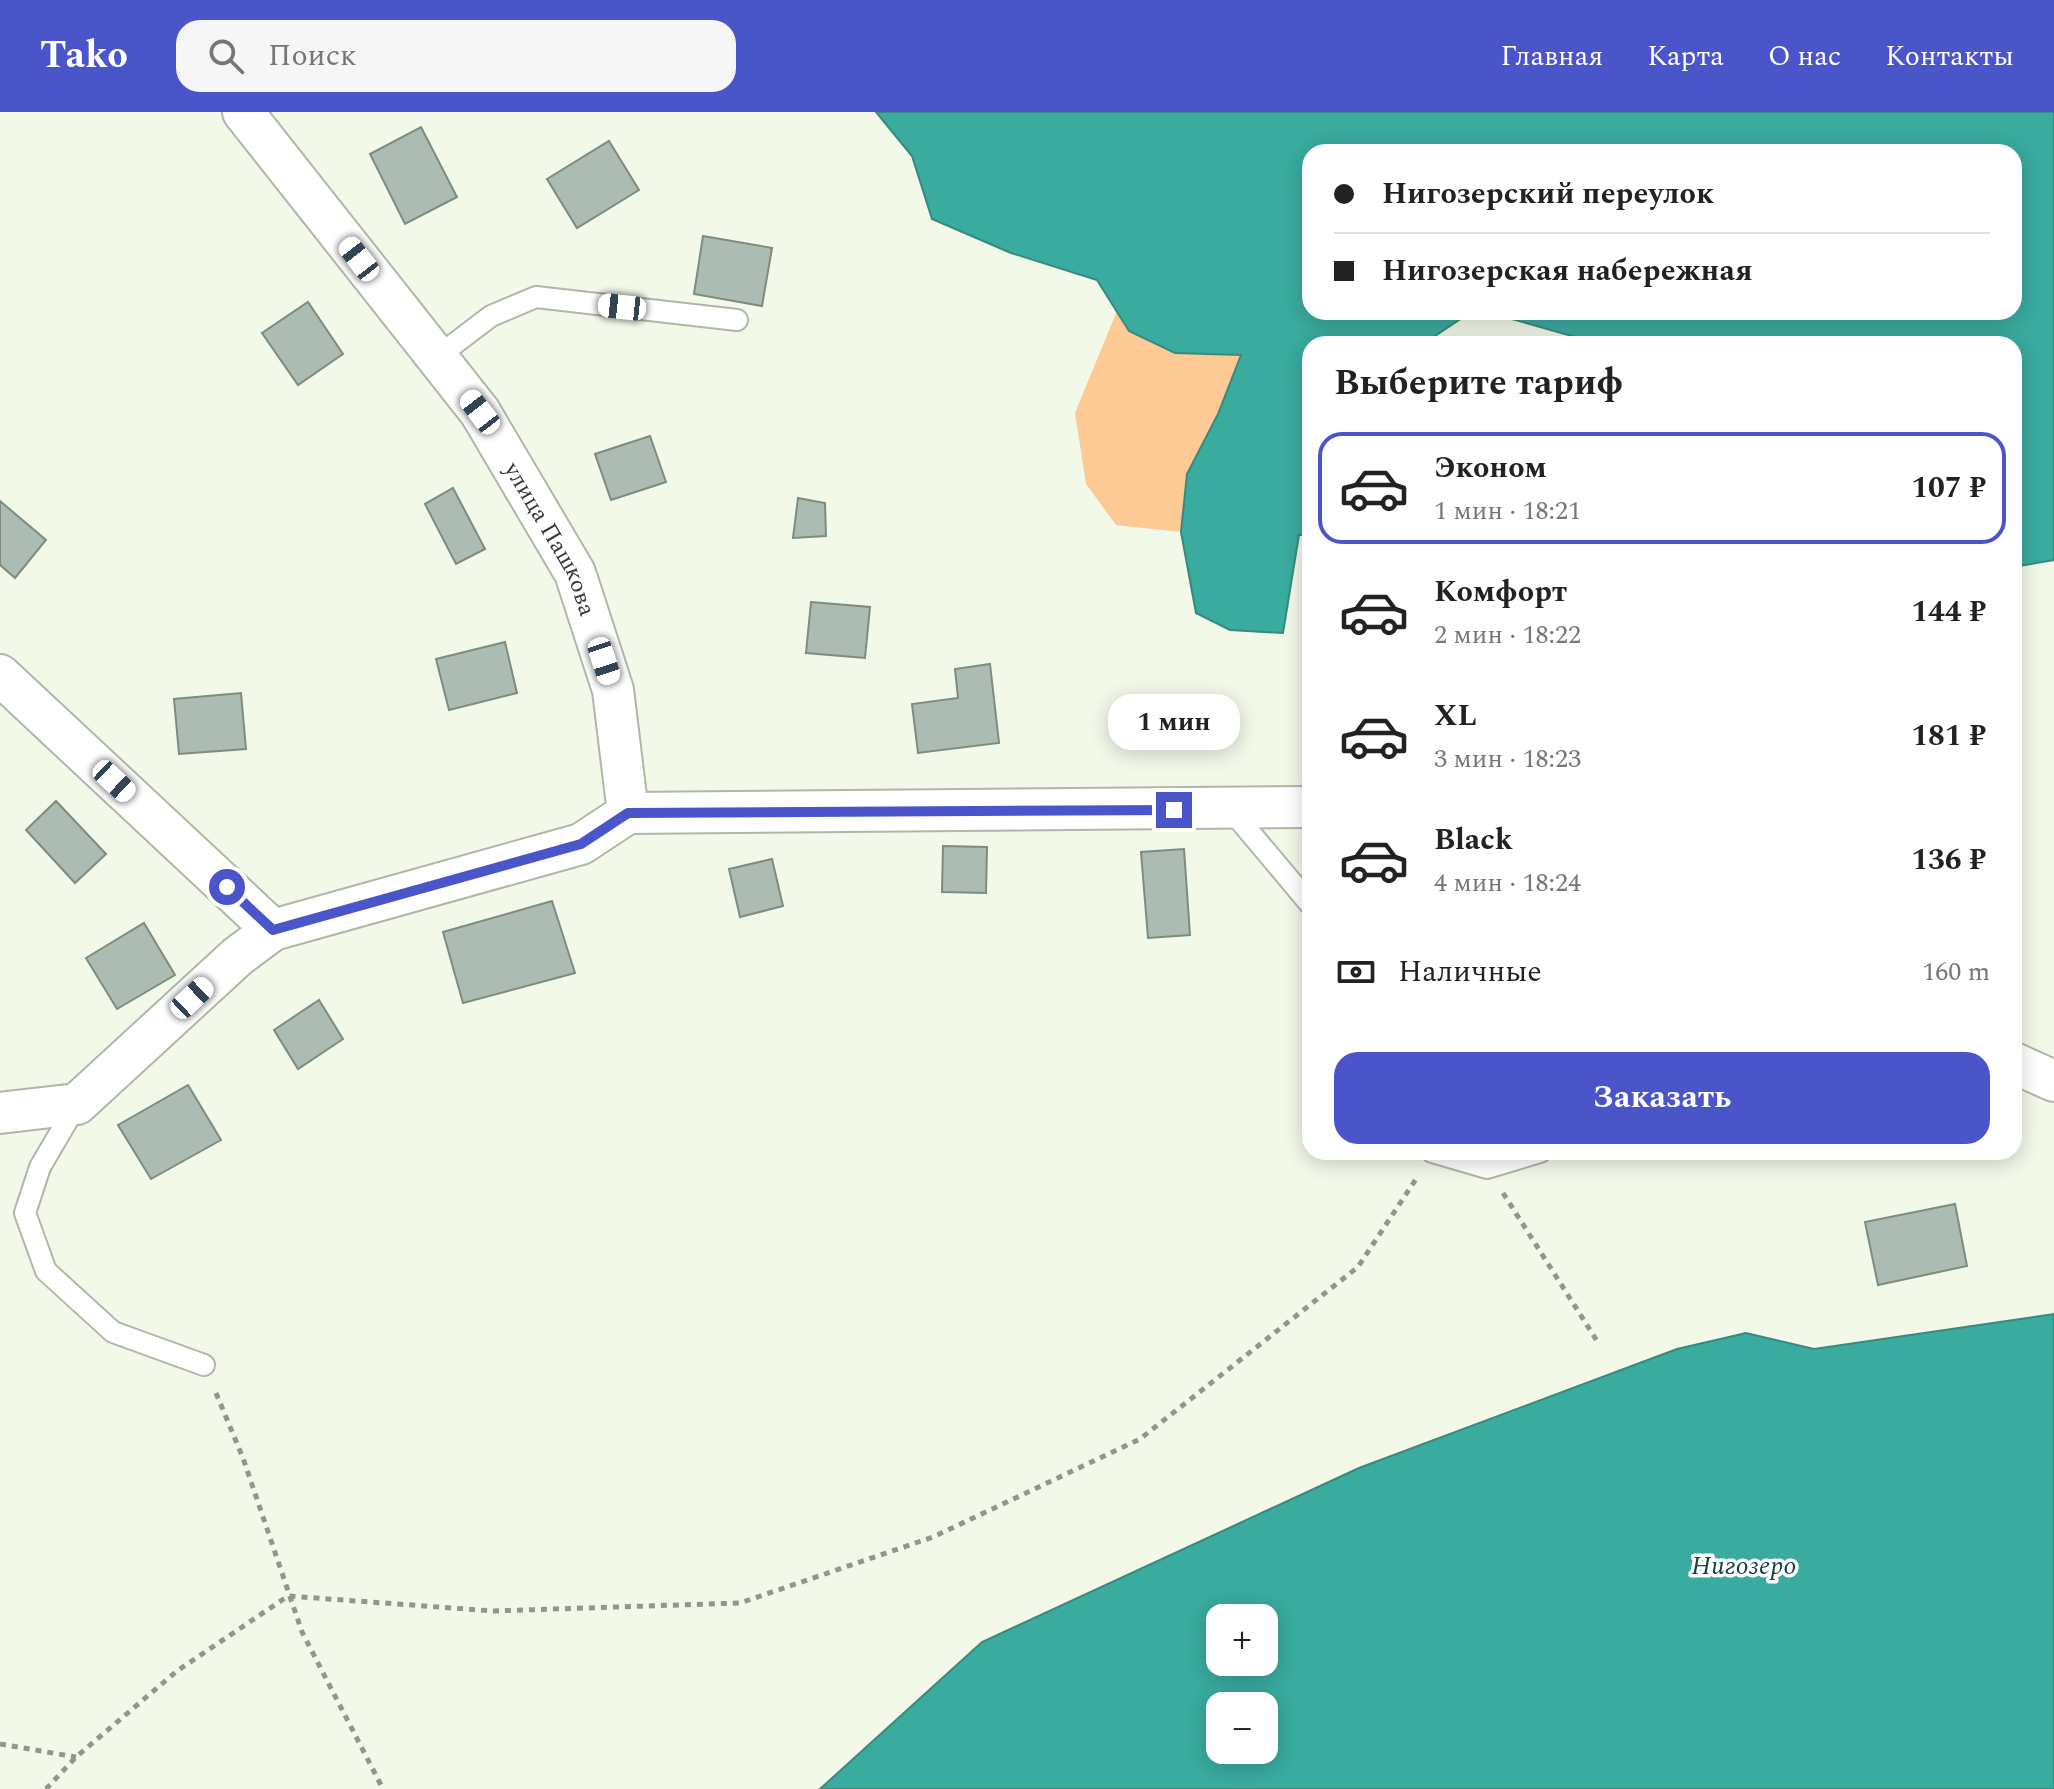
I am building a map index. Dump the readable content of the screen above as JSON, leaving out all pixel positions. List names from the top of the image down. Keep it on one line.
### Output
{"streets":{"street":["улица Пашкова"]},"water":["Нигозеро"],"page":{"header":"Tako","search":"Поиск","nav":["Главная","Карта","О нас","Контакты"],"banner":["Нигозерский переулок","Нигозерская набережная"],"heading":"Выберите тариф","list":[{"name":"Эконом","note":"1 мин · 18:21","value":"107 ₽"},{"name":"Комфорт","note":"2 мин · 18:22","value":"144 ₽"},{"name":"XL","note":"3 мин · 18:23","value":"181 ₽"},{"name":"Black","note":"4 мин · 18:24","value":"136 ₽"}],"bubble":"1 мин","pay":["Наличные","160 m"],"buttons":"Заказать","map_buttons":["+","−"]}}
